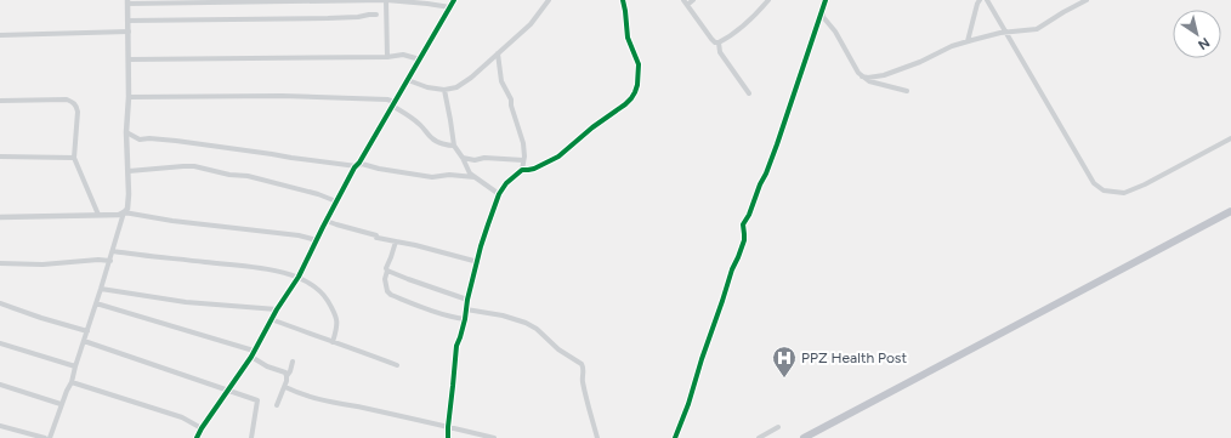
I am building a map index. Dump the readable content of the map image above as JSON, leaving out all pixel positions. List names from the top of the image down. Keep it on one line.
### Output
{"places":{"hospital":["PPZ Health Post"]},"north":"bottom right"}
